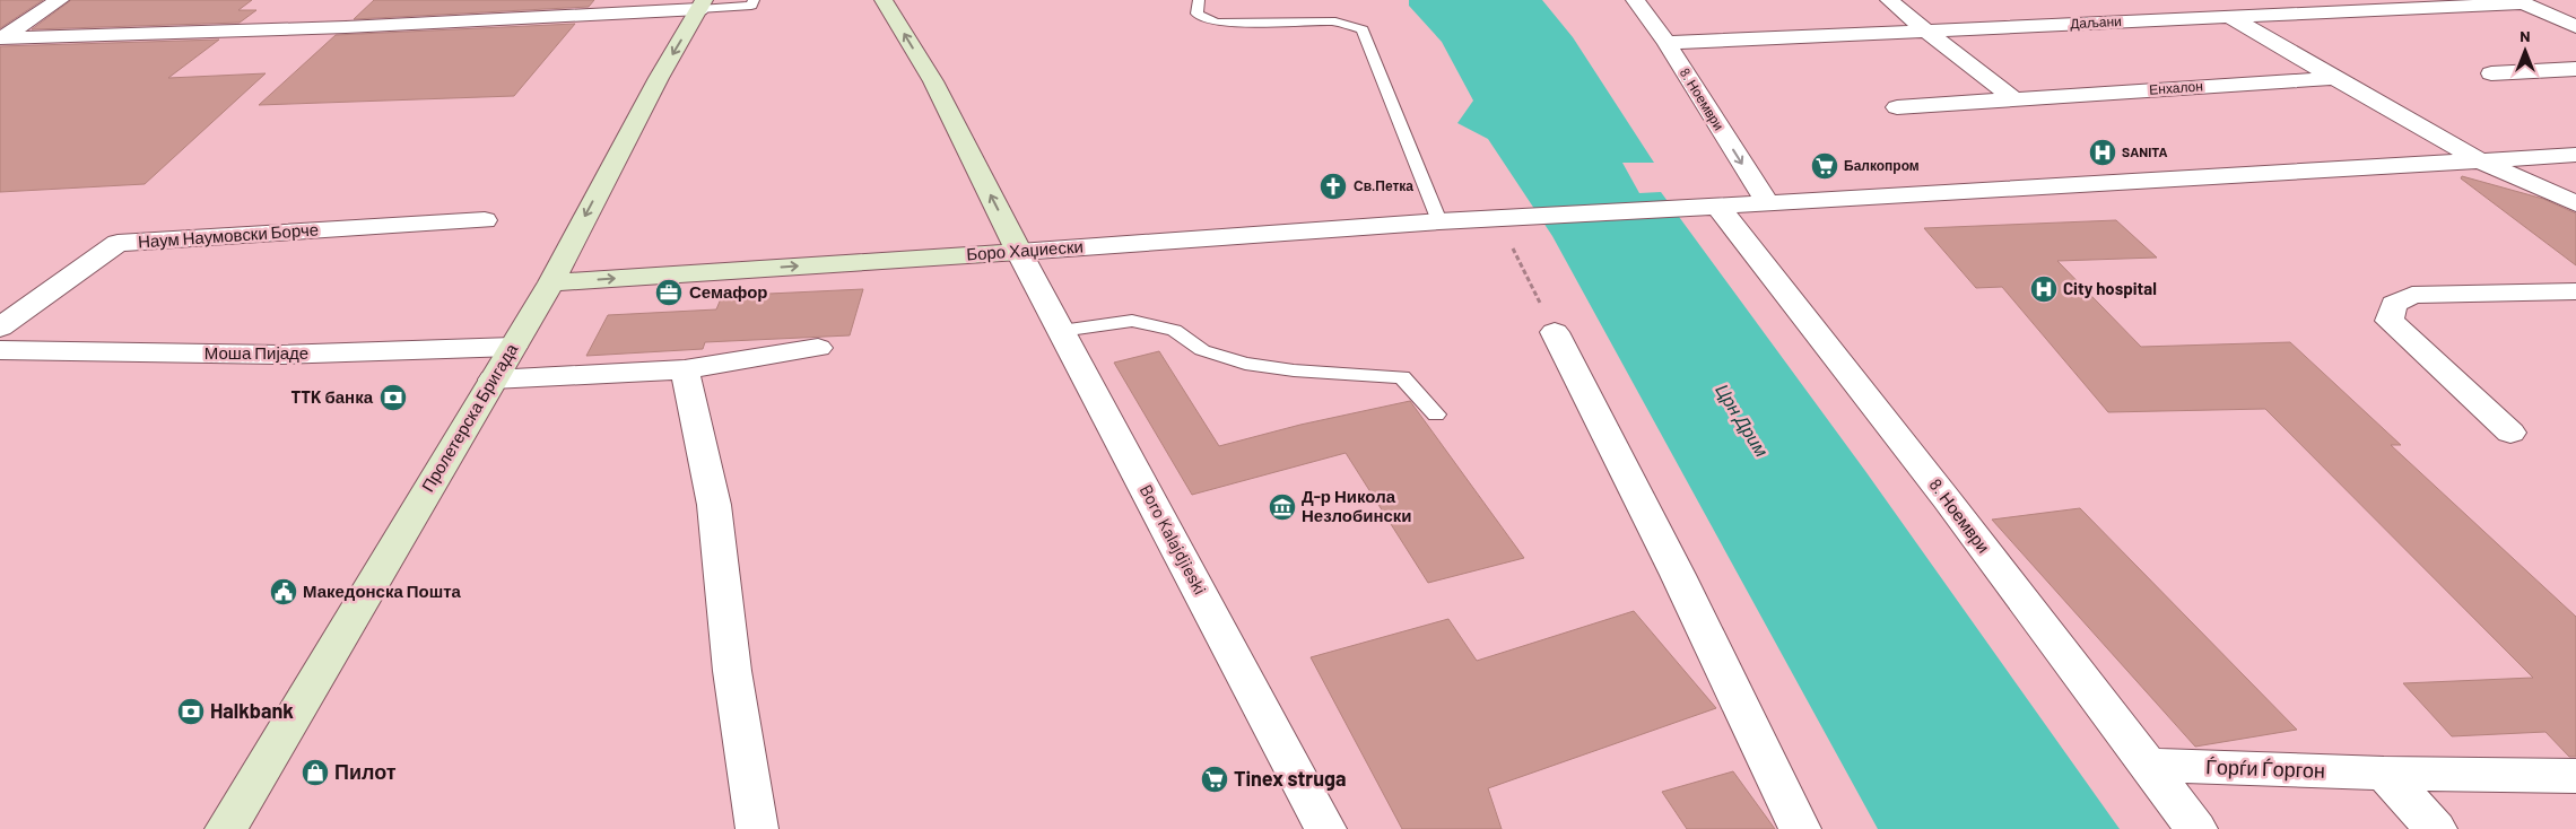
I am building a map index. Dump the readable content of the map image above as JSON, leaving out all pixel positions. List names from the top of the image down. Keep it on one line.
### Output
{"streets":{"street":["Даљани","Енхалон","8. Ноември","Наум Наумовски Борче","Боро Хаџиески","Моша Пијаде","Пролетерска Бригада","Boro Kalajdjieski","Ѓорѓи Ѓоргон"]},"crossings":[["Даљани","8. Ноември"],["8. Ноември","Боро Хаџиески"],["8. Ноември","Ѓорѓи Ѓоргон"],["Боро Хаџиески","Пролетерска Бригада"],["Боро Хаџиески","Boro Kalajdjieski"],["Моша Пијаде","Пролетерска Бригада"]],"water":["Црн Дрим"],"places":{"hospital":["SANITA","City hospital"],"supermarket":["Балкопром","Tinex struga"],"church":["Св.Петка"],"office":["Семафор"],"bank":["TTK банка","Halkbank"],"museum":["Д-р Никола Незлобински"],"public building":["Македонска Пошта"],"shop":["Пилот"]},"north":"top"}
